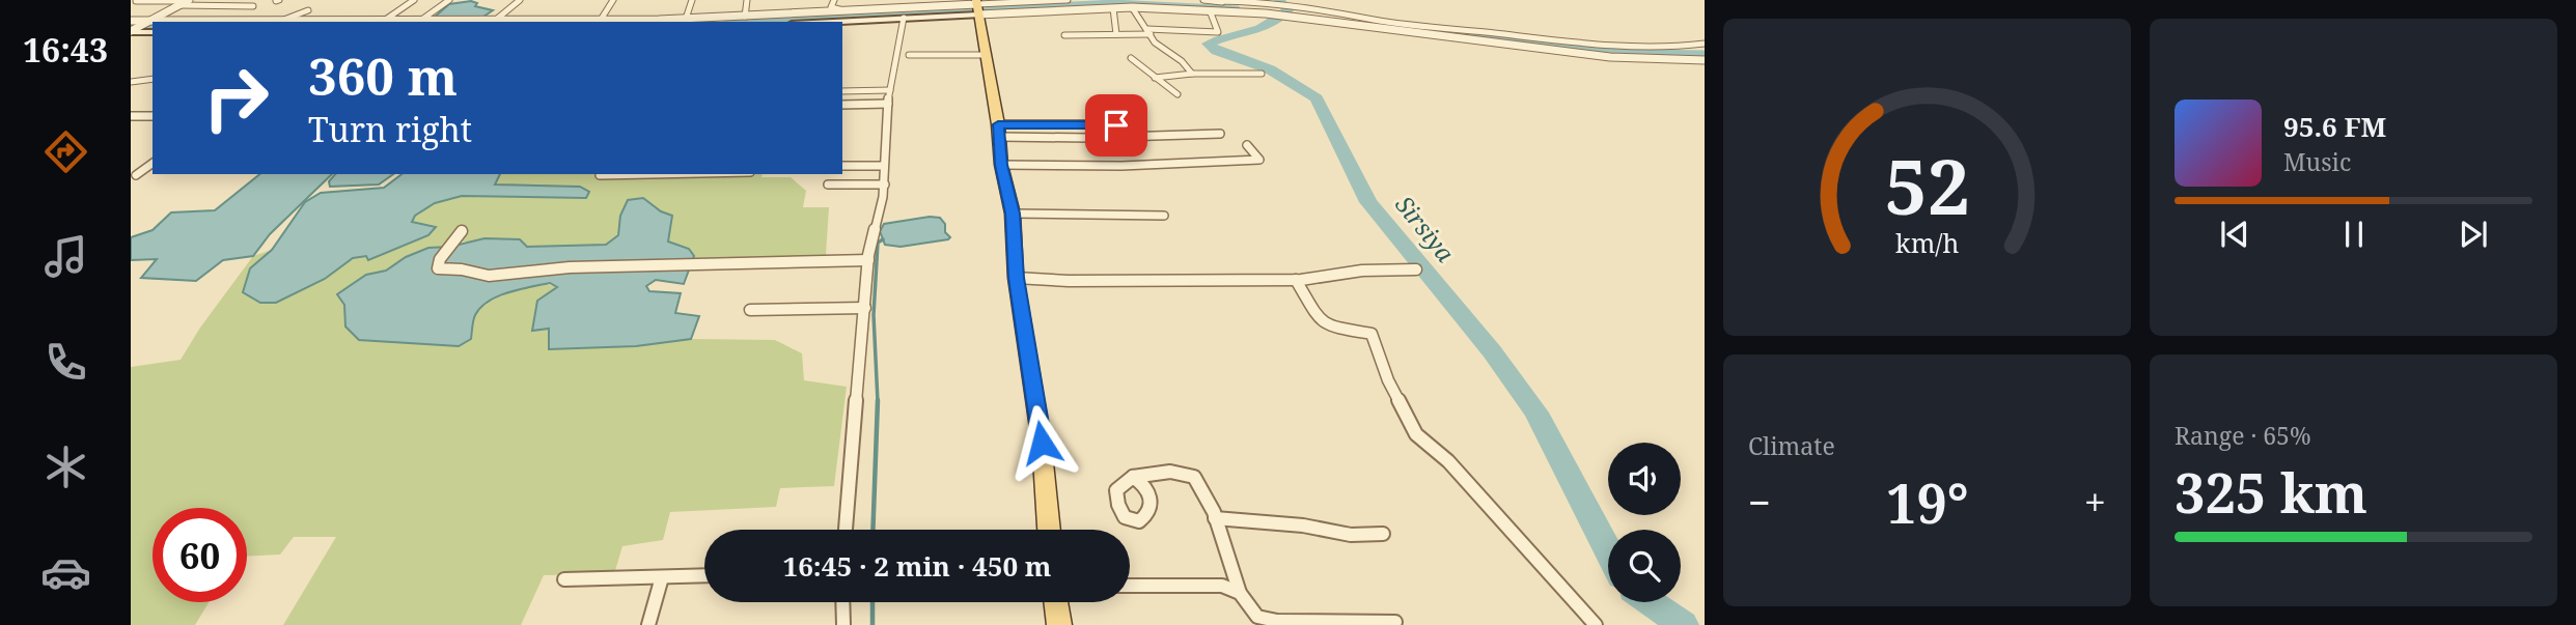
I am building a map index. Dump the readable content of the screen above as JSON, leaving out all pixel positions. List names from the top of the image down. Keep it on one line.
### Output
{"water":["Sirsiya"],"page":{"tabs":"16:43","turn":["360 m","Turn right"],"song":["95.6 FM","Music"],"tile":["Climate",["Range · 65%","325 km"]],"heat":["−","19°","+"],"limit":"60","trip":"16:45 · 2 min · 450 m","gauge":["52","km/h"]}}
